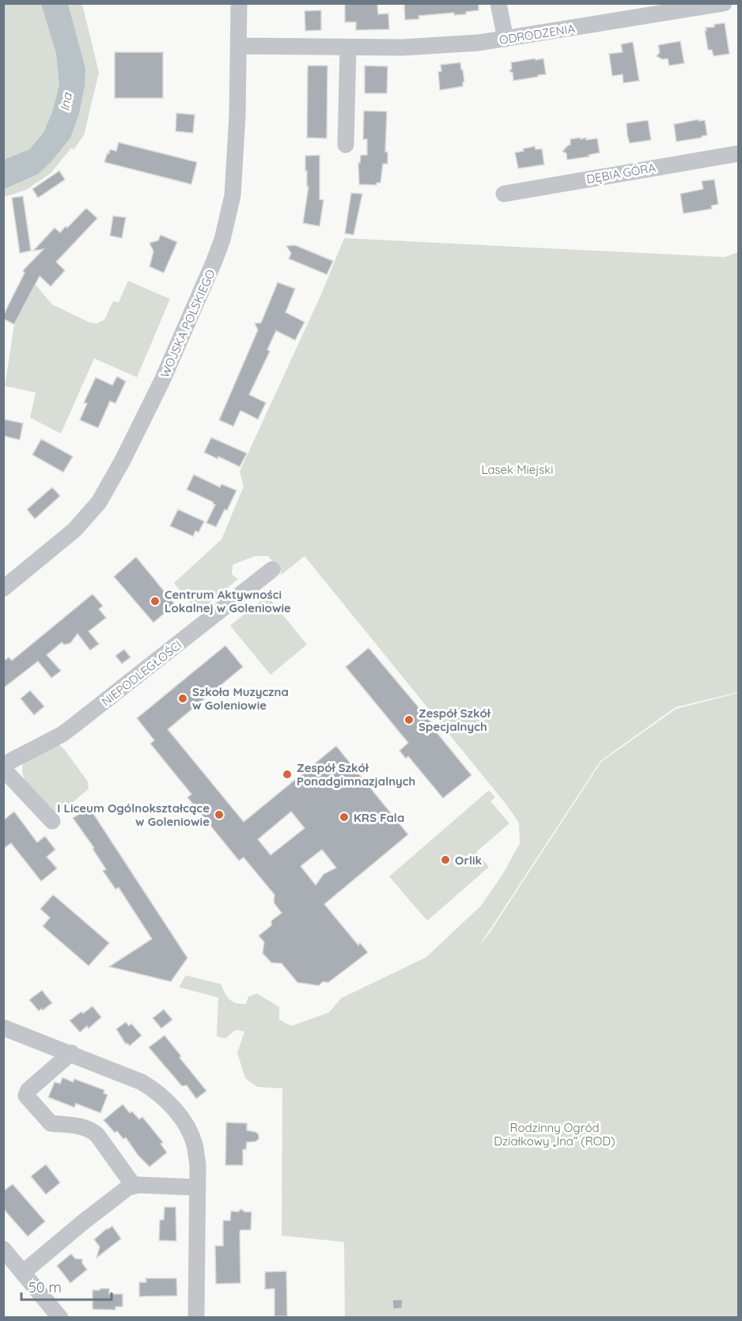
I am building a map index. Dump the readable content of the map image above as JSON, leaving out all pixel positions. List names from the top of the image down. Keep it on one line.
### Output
{"streets":{"street":["ODRODZENIA","DĘBIA GÓRA","WOJSKA POLSKIEGO","NIEPODLEGŁOŚCI"]},"crossings":[["ODRODZENIA","WOJSKA POLSKIEGO"]],"water":["Ina"],"parks":["Lasek Miejski","Rodzinny Ogród Działkowy „Ina“ (ROD)"],"places":["Centrum Aktywności Lokalnej w Goleniowie","Szkoła Muzyczna w Goleniowie","Zespół Szkół Specjalnych","Zespół Szkół Ponadgimnazjalnych","I Liceum Ogólnokształcące w Goleniowie","KRS Fala","Orlik"],"scale_bar":"50 m"}
